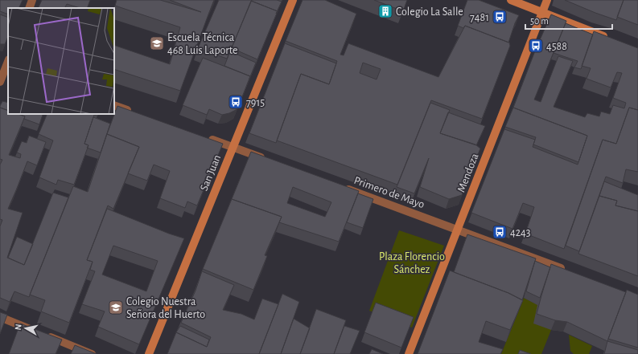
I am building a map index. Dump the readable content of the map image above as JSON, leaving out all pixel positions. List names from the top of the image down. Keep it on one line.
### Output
{"streets":{"main road":["San Juan","Mendoza"],"street":["Primero de Mayo"]},"crossings":[["Mendoza","Primero de Mayo"]],"parks":["Plaza Florencio Sánchez"],"places":{"building":["Colegio La Salle"],"bus stop":["7481","4588","7915","4243"],"school or university":["Escuela Técnica 468 Luis Laporte","Colegio Nuestra Señora del Huerto"]},"scale_bar":"50 m","north":"left"}
